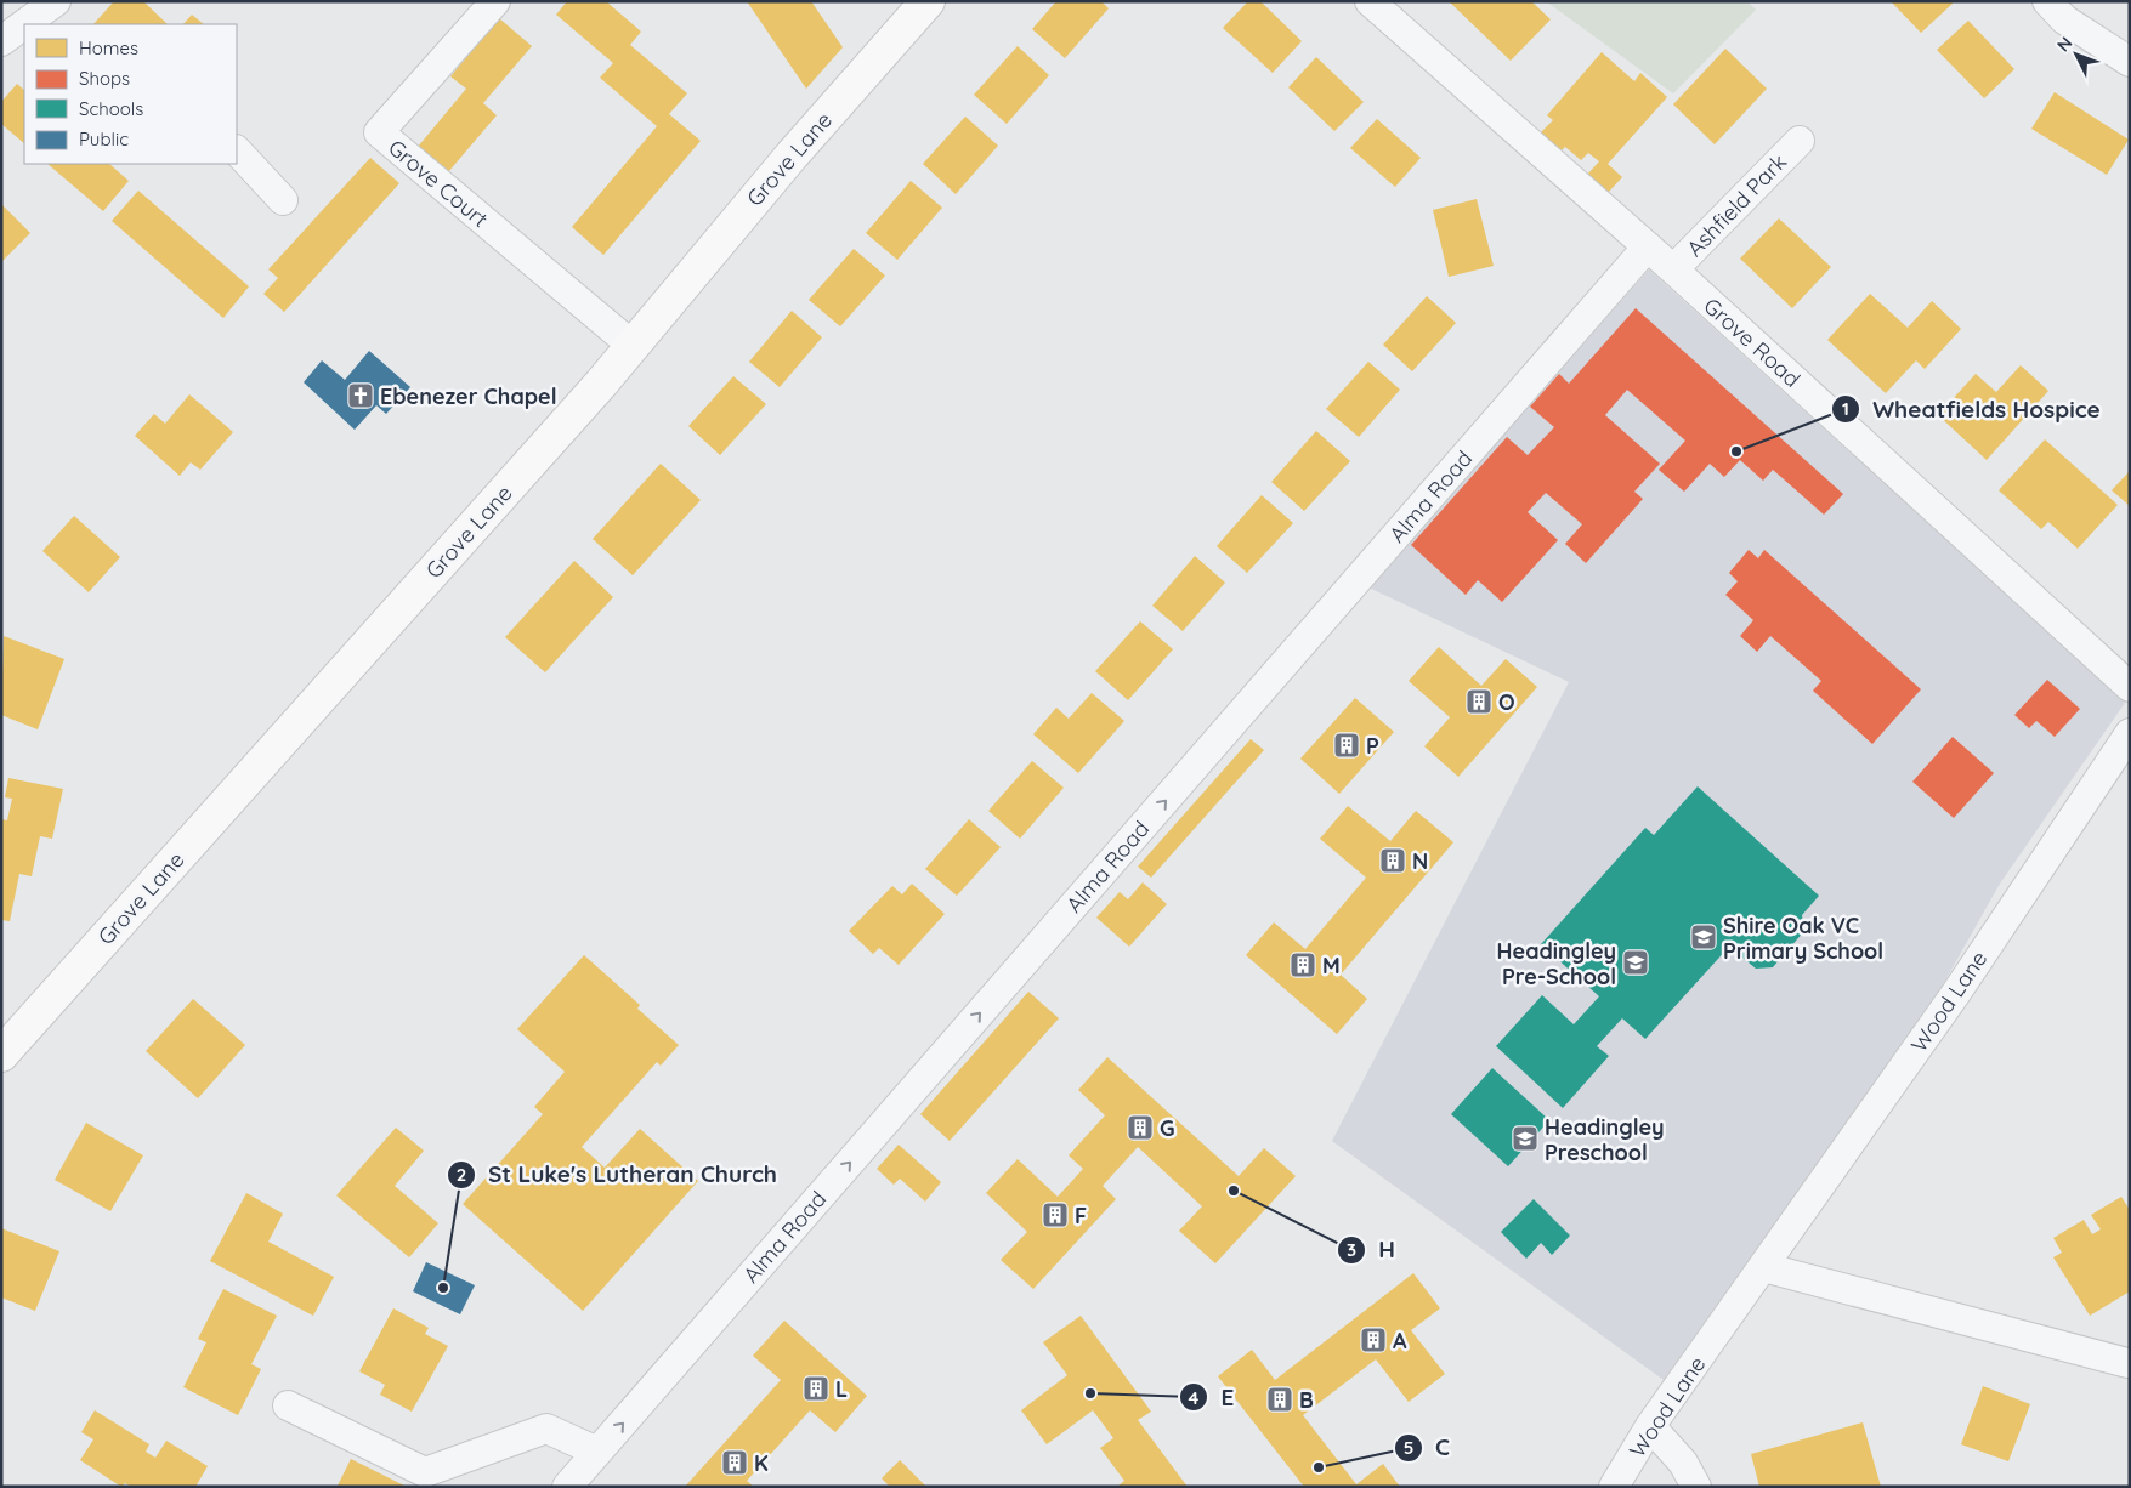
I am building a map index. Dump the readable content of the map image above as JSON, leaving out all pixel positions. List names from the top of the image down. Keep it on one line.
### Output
{"streets":{"main road":["Grove Lane"],"street":["Grove Court","Ashfield Park","Grove Road","Alma Road","Wood Lane"]},"crossings":[["Grove Lane","Grove Court"],["Ashfield Park","Grove Road"],["Grove Road","Alma Road"]],"one_way":["Alma Road"],"places":{"church":["Ebenezer Chapel"],"other":["Wheatfields Hospice","H","St Luke's Lutheran Church","E","C"],"building":["O","P","N","M","G","F","A","L","B","K"],"school or university":["Shire Oak VC Primary School","Headingley Pre-School","Headingley Preschool"]},"legend":["Homes","Shops","Schools","Public"],"north":"top left"}
